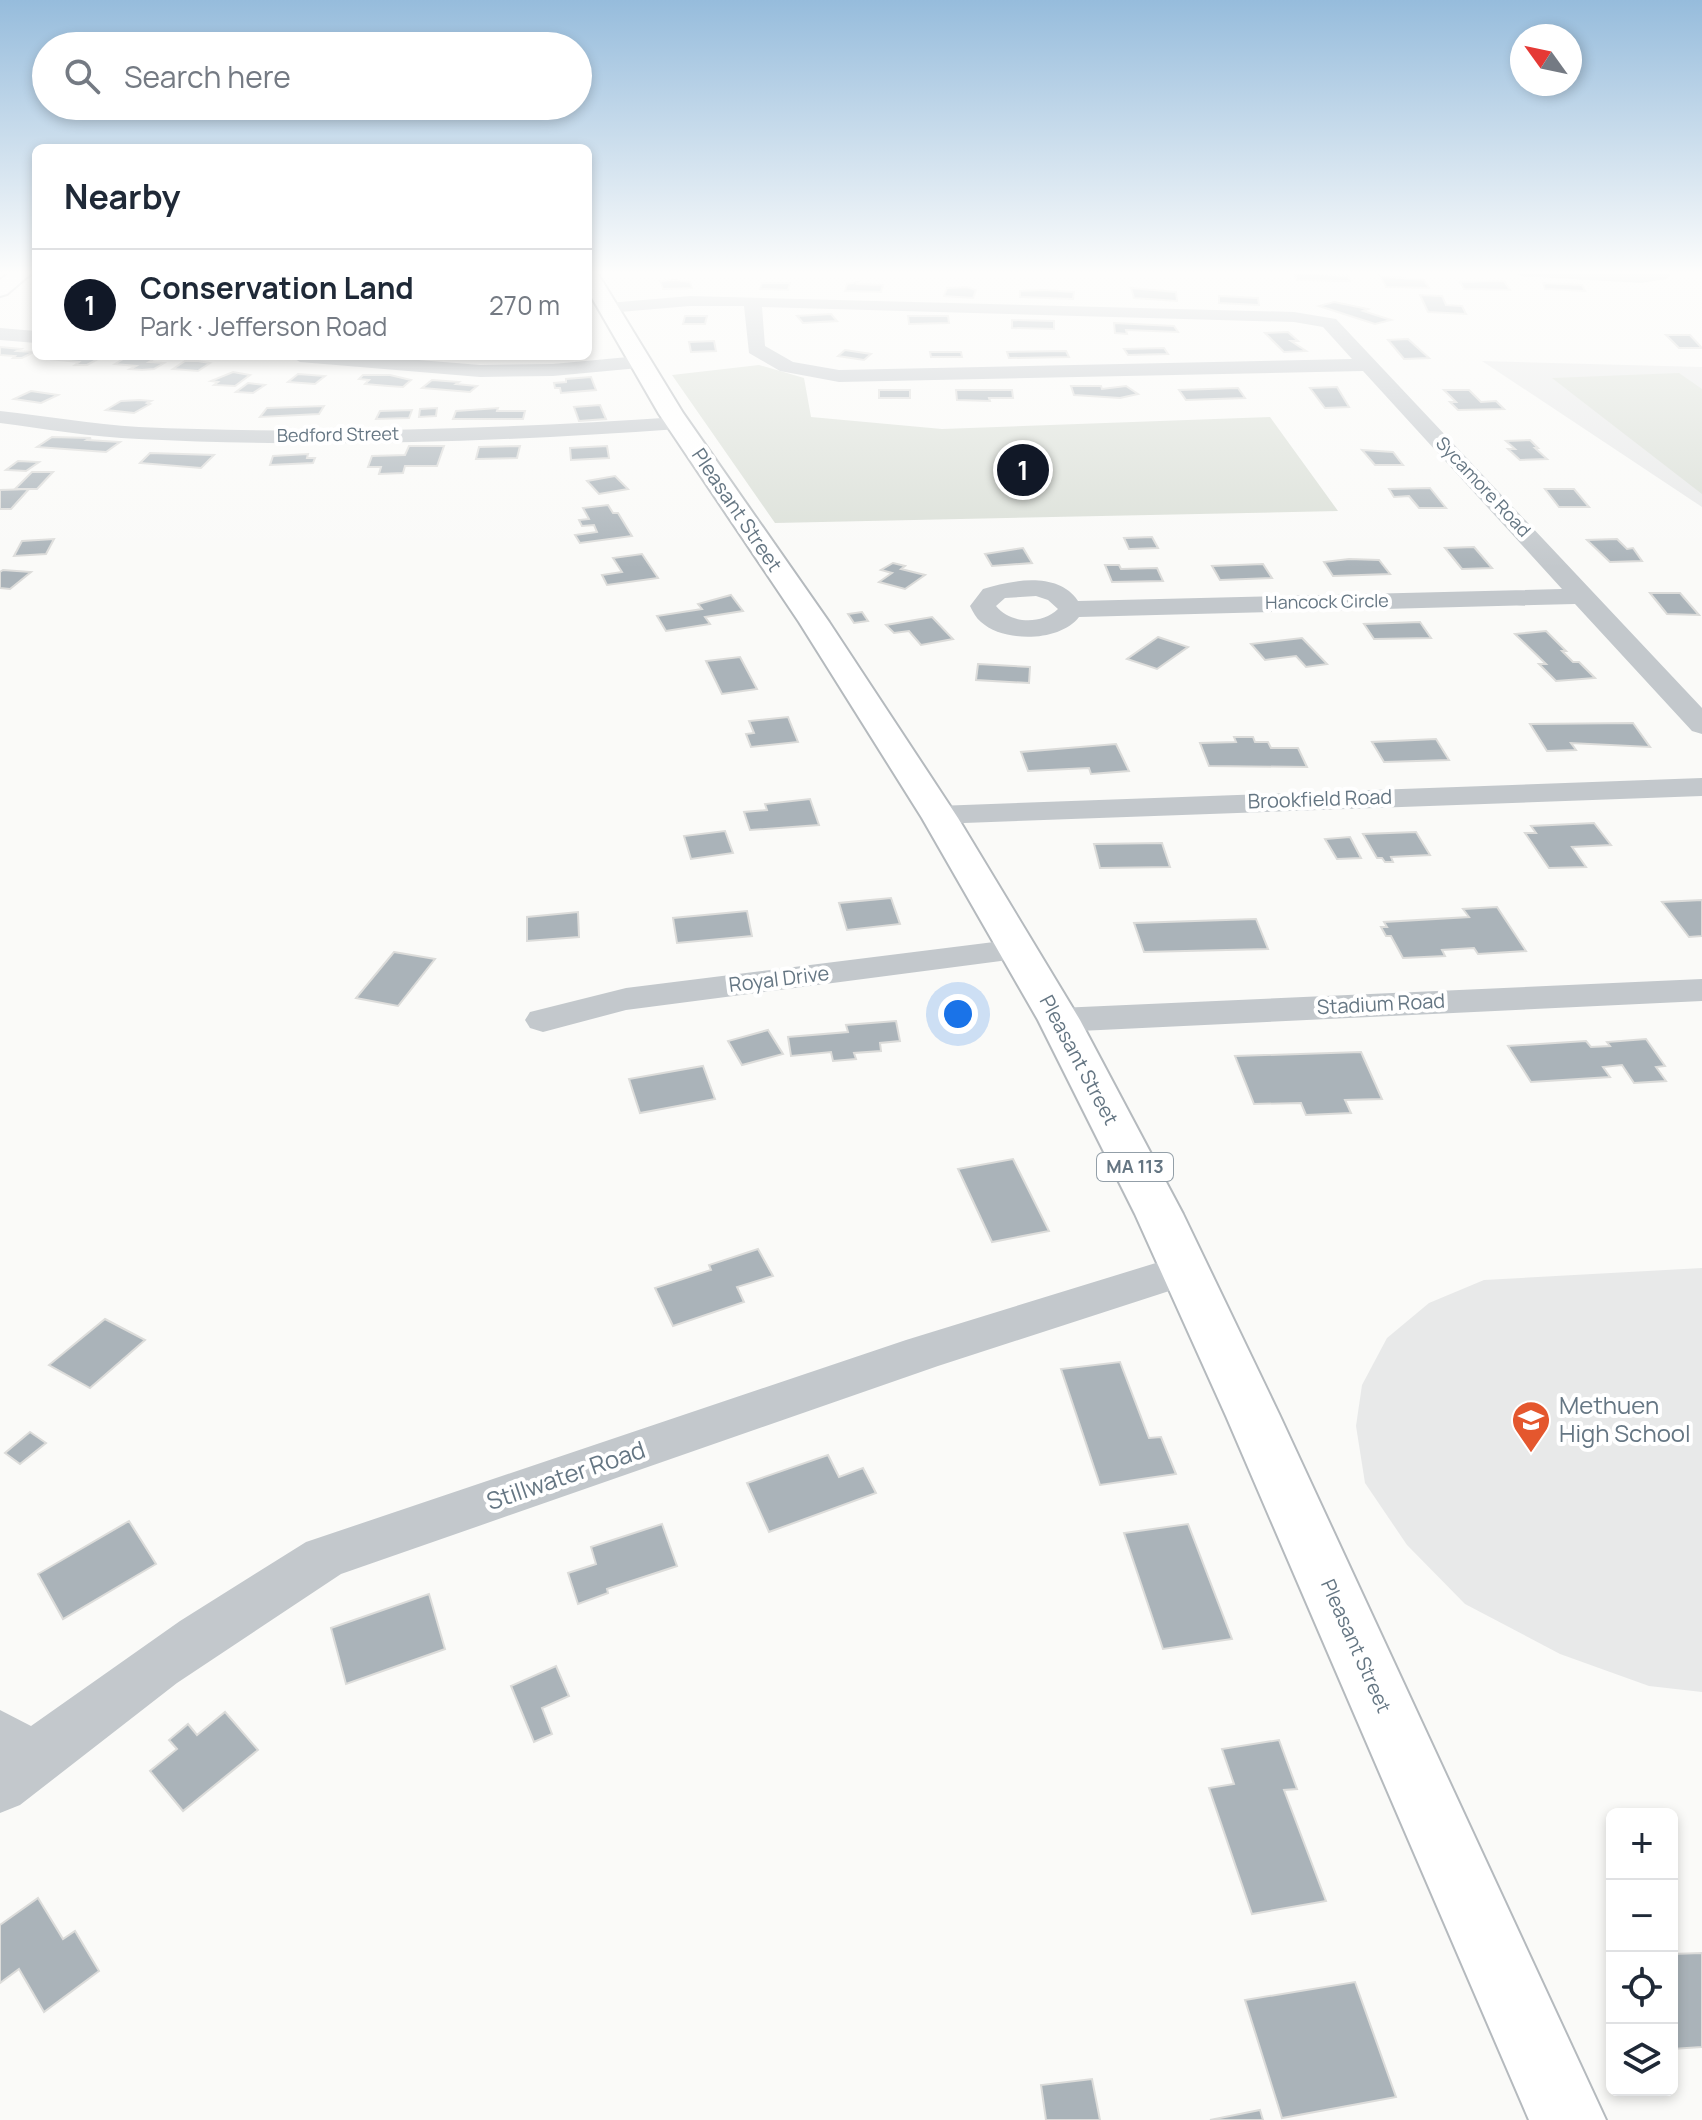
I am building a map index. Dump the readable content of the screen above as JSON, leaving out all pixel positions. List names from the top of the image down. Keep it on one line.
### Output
{"streets":{"main road":["Pleasant Street","MA 113"],"street":["Bedford Street","Sycamore Road","Hancock Circle","Brookfield Road","Royal Drive","Stadium Road","Stillwater Road"]},"crossings":[["Bedford Street","Pleasant Street"],["Sycamore Road","Hancock Circle"],["Pleasant Street","Brookfield Road"],["Pleasant Street","Royal Drive"],["Pleasant Street","Stadium Road"],["Pleasant Street","Stillwater Road"]],"places":{"school or university":["Methuen High School"]},"north":"top left","page":{"search":"Search here","heading":"Nearby","list":[{"mark":"1","name":"Conservation Land","note":"Park · Jefferson Road","value":"270 m"}],"pins":"1","map_buttons":["+","−"]}}
